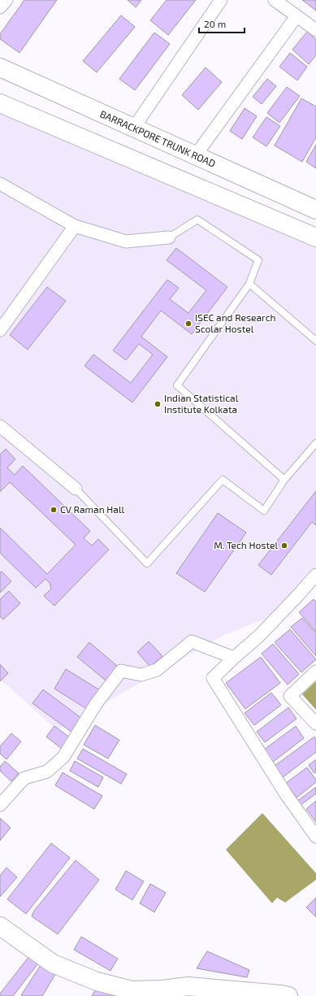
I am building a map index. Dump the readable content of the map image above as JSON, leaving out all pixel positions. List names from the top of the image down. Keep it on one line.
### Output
{"streets":{"main road":["BARRACKPORE TRUNK ROAD"]},"places":["ISEC and Research Scolar Hostel","Indian Statistical Institute Kolkata","CV Raman Hall","M. Tech Hostel"],"scale_bar":"20 m"}
